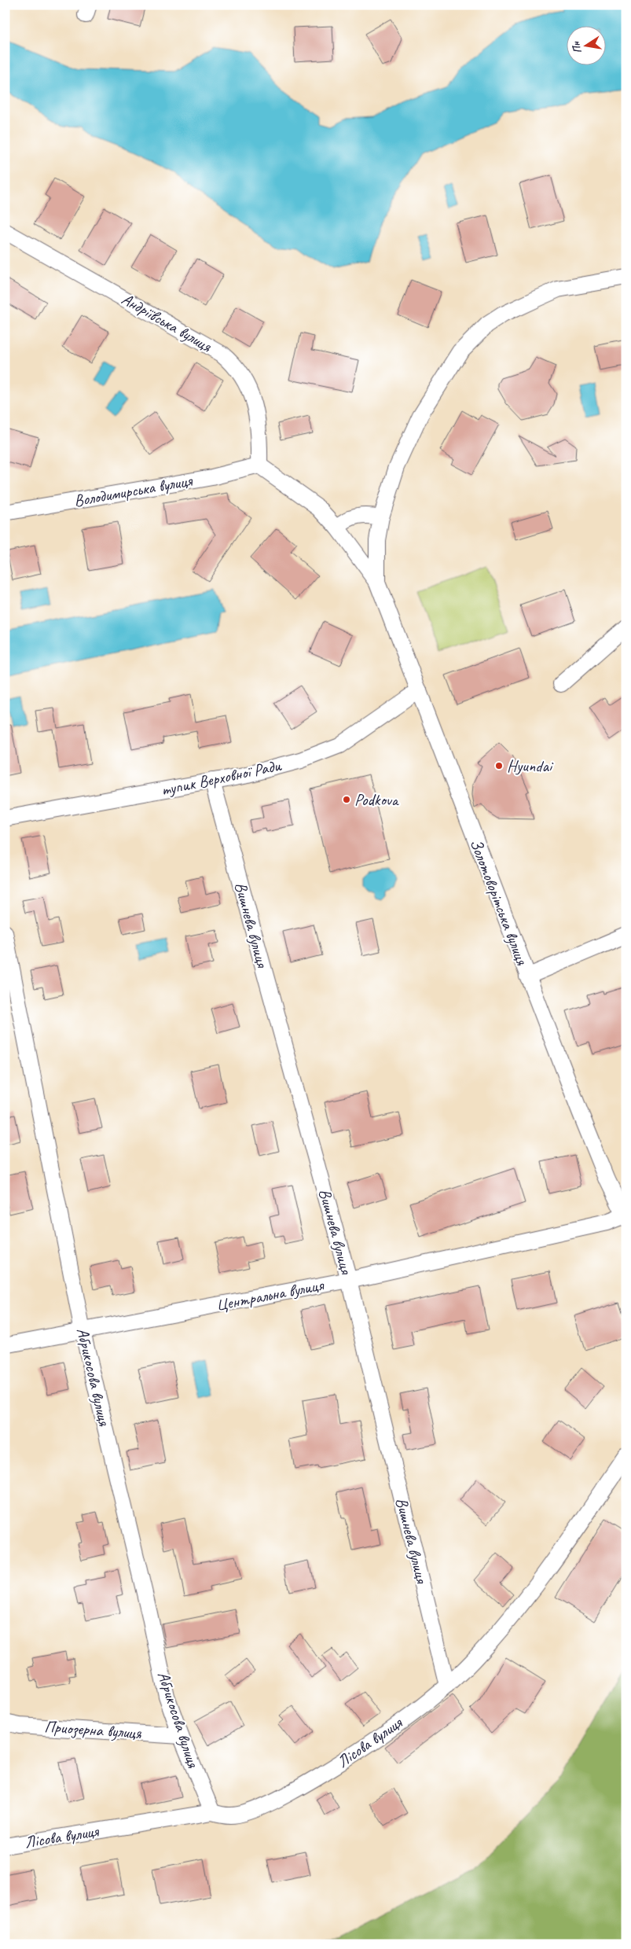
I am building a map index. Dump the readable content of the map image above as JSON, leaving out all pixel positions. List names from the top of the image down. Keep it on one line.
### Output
{"streets":{"street":["Андріївська вулиця","Володимирська вулиця","тупик Верховної Ради","Золотоворітська вулиця","Вишнева вулиця","Центральна вулиця","Абрикосова вулиця","Приозерна вулиця","Лісова вулиця"]},"crossings":[["Андріївська вулиця","Володимирська вулиця"],["Андріївська вулиця","Золотоворітська вулиця"],["Володимирська вулиця","Золотоворітська вулиця"],["тупик Верховної Ради","Золотоворітська вулиця"],["тупик Верховної Ради","Вишнева вулиця"],["Золотоворітська вулиця","Центральна вулиця"],["Вишнева вулиця","Центральна вулиця"],["Вишнева вулиця","Лісова вулиця"],["Центральна вулиця","Абрикосова вулиця"],["Абрикосова вулиця","Приозерна вулиця"],["Абрикосова вулиця","Лісова вулиця"]],"places":["Hyundai","Podkova"],"north":"left"}
